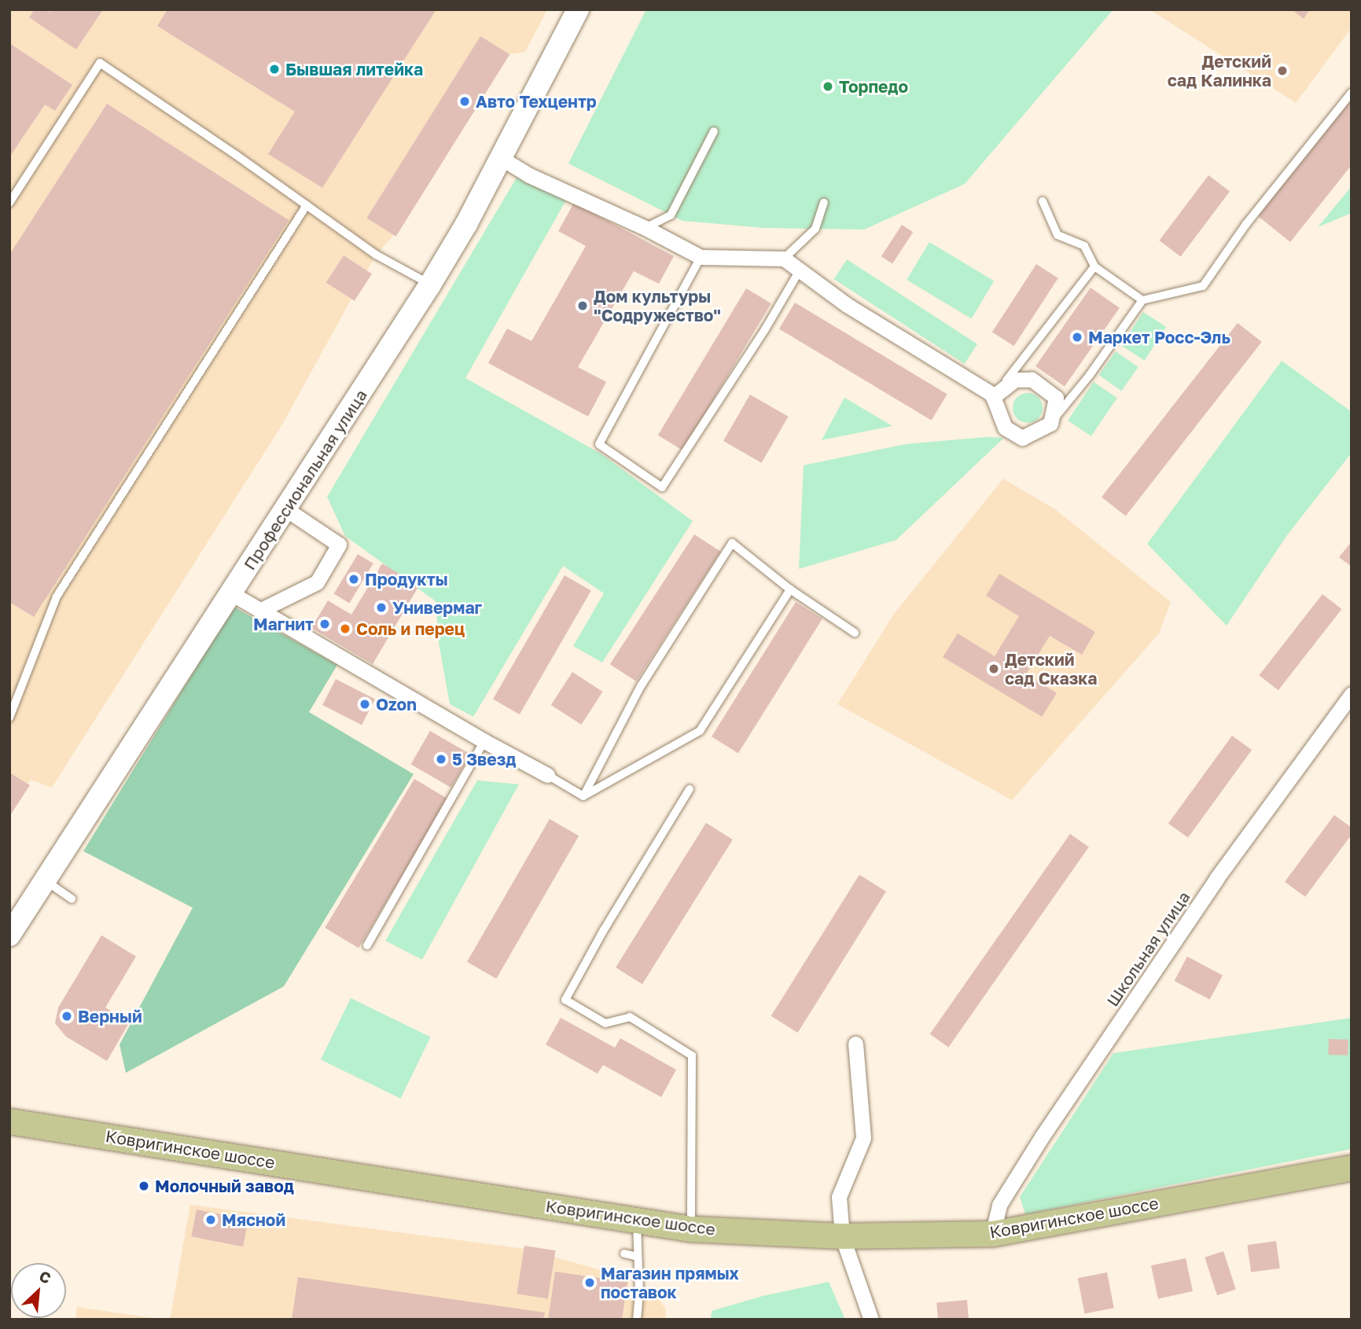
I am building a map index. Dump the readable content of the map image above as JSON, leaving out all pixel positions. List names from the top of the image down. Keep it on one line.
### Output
{"streets":{"main road":["Профессиональная улица","Ковригинское шоссе"],"street":["Школьная улица"]},"crossings":[["Школьная улица","Ковригинское шоссе"]],"places":["Бывшая литейка","Детский сад Калинка","Торпедо","Авто Техцентр","Дом культуры \"Содружество\"","Маркет Росс-Эль","Продукты","Универмаг","Магнит","Соль и перец","Детский сад Сказка","Ozon","5 Звезд","Верный","Молочный завод","Мясной","Магазин прямых поставок"],"north":"top right"}
